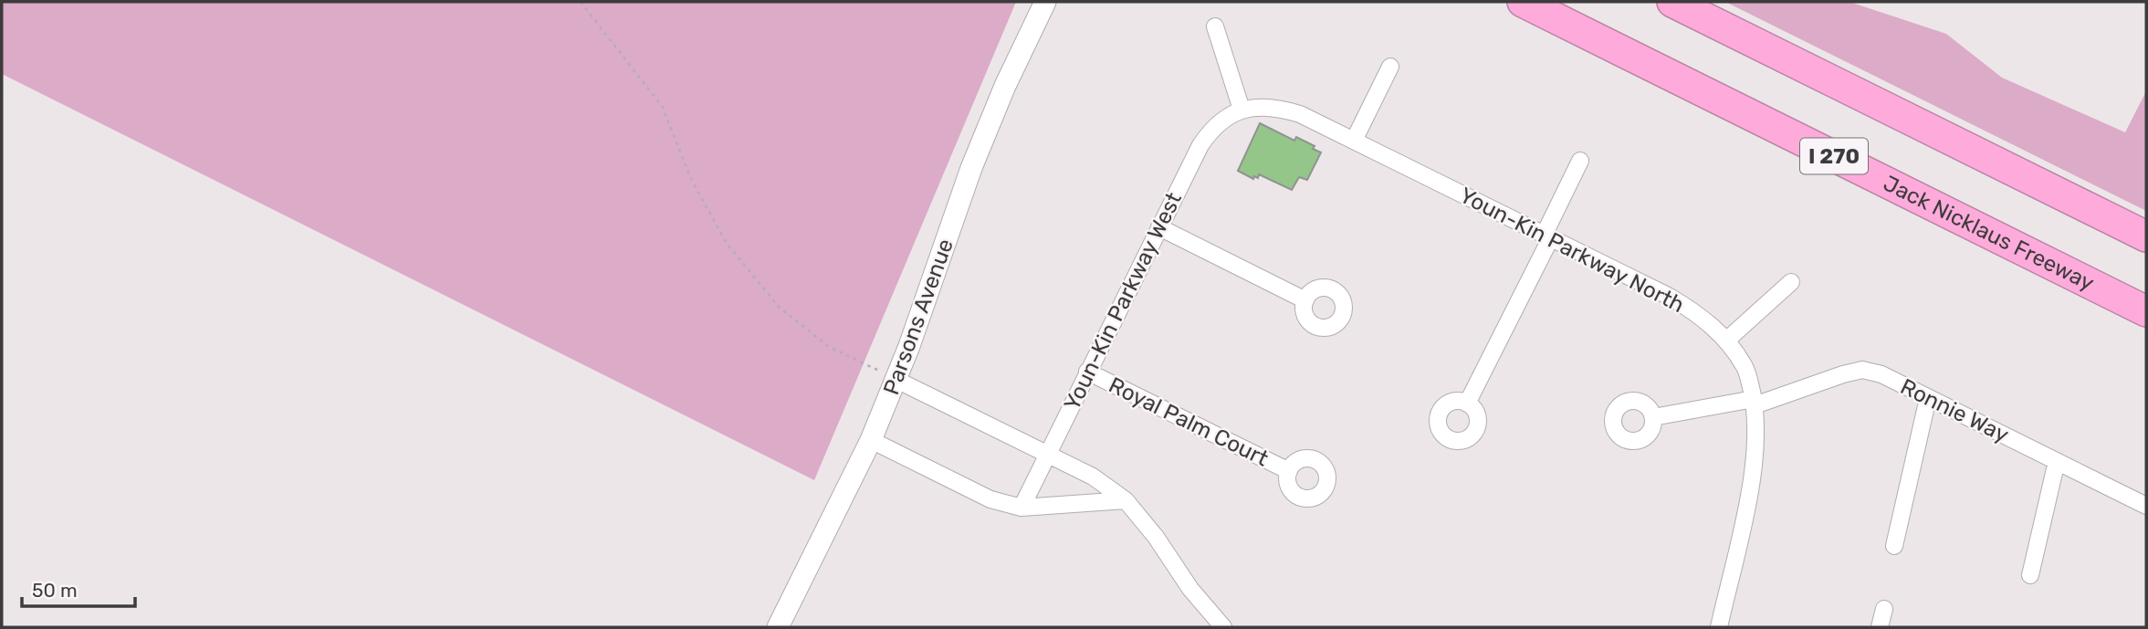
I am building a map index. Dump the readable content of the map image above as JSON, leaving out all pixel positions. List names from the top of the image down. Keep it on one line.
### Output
{"streets":{"highway":["I 270","Jack Nicklaus Freeway"],"street":["Youn-Kin Parkway North","Youn-Kin Parkway West","Parsons Avenue","Ronnie Way","Royal Palm Court"]},"crossings":[["Youn-Kin Parkway North","Youn-Kin Parkway West"],["Youn-Kin Parkway North","Ronnie Way"],["Youn-Kin Parkway West","Royal Palm Court"]],"scale_bar":"50 m"}
